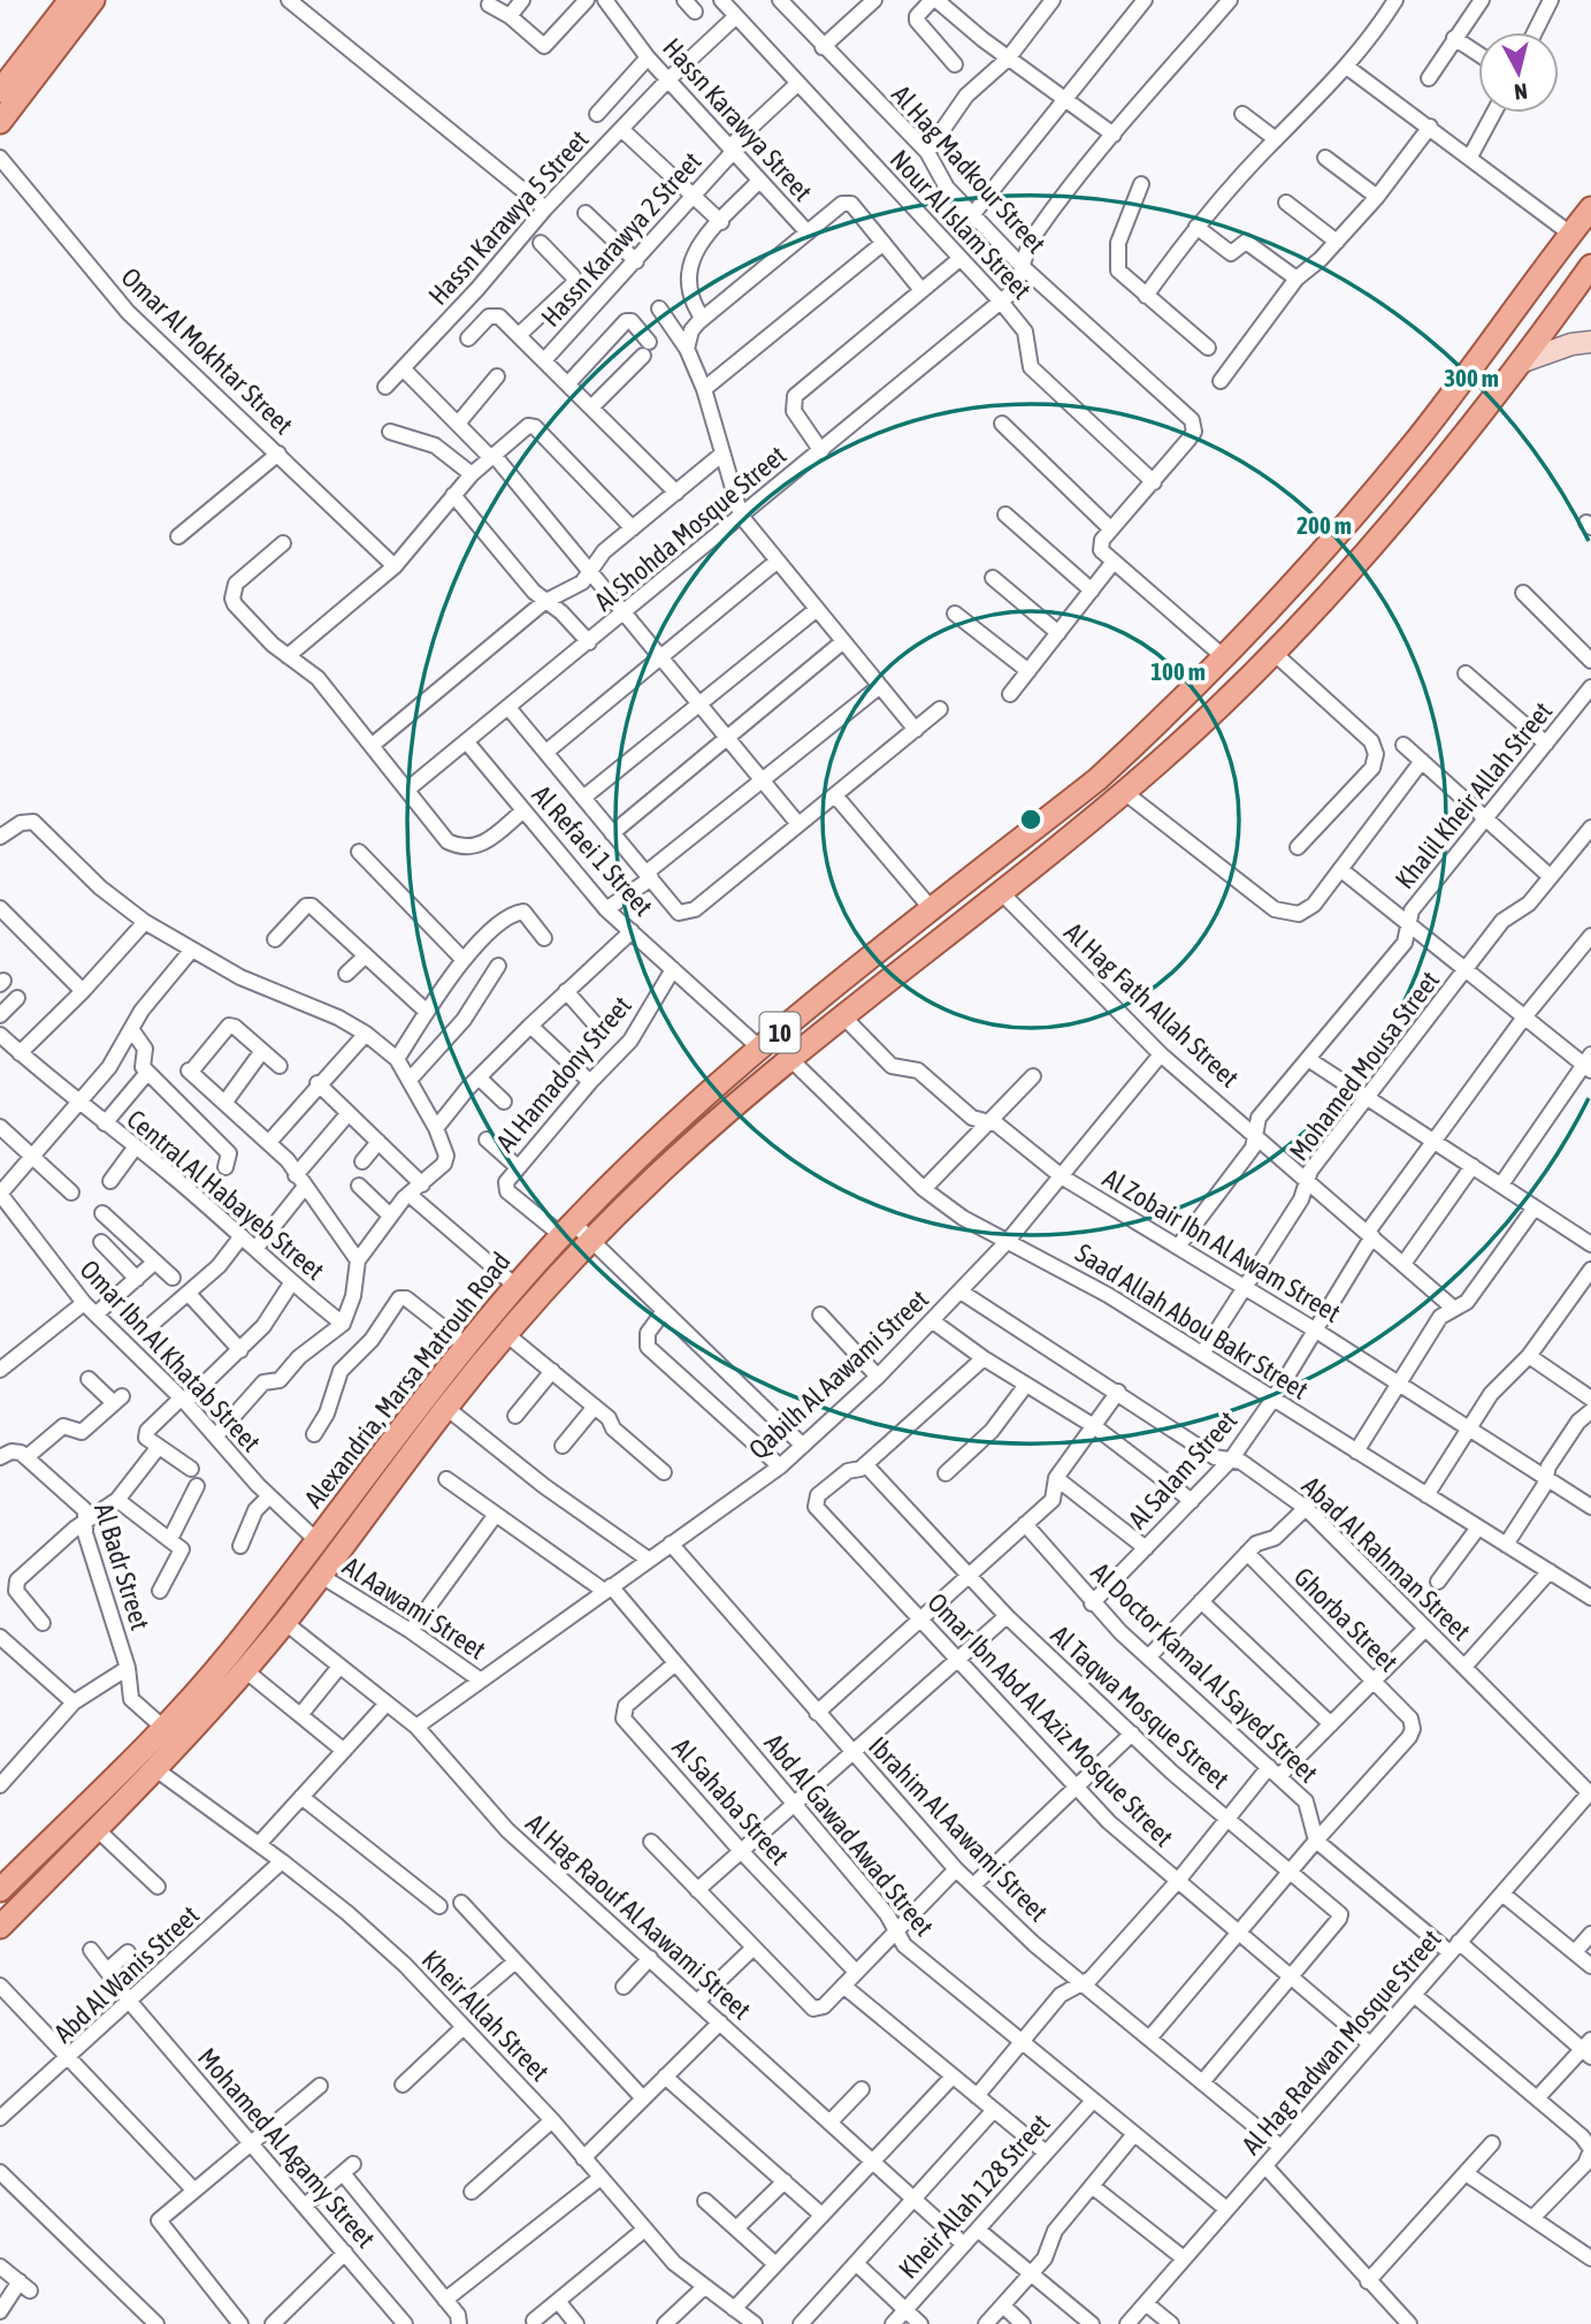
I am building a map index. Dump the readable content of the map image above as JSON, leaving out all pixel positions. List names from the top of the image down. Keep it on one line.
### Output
{"streets":{"main road":["10","Alexandria, Marsa Matrouh Road"],"street":["Hassn Karawya Street","Al Hag Madkour Street","Hassn Karawya 5 Street","Nour Al Islam Street","Hassn Karawya 2 Street","Omar Al Mokhtar Street","Al Shohda Mosque Street","Khalil Kheir Allah Street","Al Refaei 1 Street","Al Hag Fath Allah Street","Mohamed Mousa Street","Al Hamadony Street","Central Al Habayeb Street","Al Zobair Ibn Al Awam Street","Saad Allah Abou Bakr Street","Omar Ibn Al Khatab Street","Qabilh Al Aawami Street","Al Salam Street","Abad Al Rahman Street","Al Badr Street","Al Aawami Street","Ghorba Street","Al Doctor Kamal Al Sayed Street","Al Taqwa Mosque Street","Omar Ibn Abd Al Aziz Mosque Street","Al Sahaba Street","Ibrahim Al Aawami Street","Abd Al Gawad Awad Street","Al Hag Raouf Al Aawami Street","Abd Al Wanis Street","Kheir Allah Street","Al Hag Radwan Mosque Street","Mohamed Al Agamy Street","Kheir Allah 128 Street"]},"crossings":[["Hassn Karawya Street","Hassn Karawya 5 Street"],["Hassn Karawya Street","Hassn Karawya 2 Street"],["Al Hag Madkour Street","Nour Al Islam Street"],["Al Hag Madkour Street","Al Shohda Mosque Street"],["Hassn Karawya 5 Street","Nour Al Islam Street"],["Nour Al Islam Street","Hassn Karawya 2 Street"],["Nour Al Islam Street","Al Shohda Mosque Street"],["Al Shohda Mosque Street","Al Refaei 1 Street"],["Khalil Kheir Allah Street","Al Hag Fath Allah Street"],["Khalil Kheir Allah Street","Al Zobair Ibn Al Awam Street"],["Al Refaei 1 Street","Al Hamadony Street"],["Al Refaei 1 Street","Alexandria, Marsa Matrouh Road"],["Al Hag Fath Allah Street","Mohamed Mousa Street"],["Al Hag Fath Allah Street","Qabilh Al Aawami Street"],["Al Hag Fath Allah Street","Alexandria, Marsa Matrouh Road"],["Al Hag Fath Allah Street","Al Salam Street"],["Mohamed Mousa Street","Al Zobair Ibn Al Awam Street"],["Mohamed Mousa Street","Saad Allah Abou Bakr Street"],["Al Hamadony Street","Alexandria, Marsa Matrouh Road"],["Al Zobair Ibn Al Awam Street","Qabilh Al Aawami Street"],["Al Zobair Ibn Al Awam Street","Alexandria, Marsa Matrouh Road"],["Al Zobair Ibn Al Awam Street","Al Salam Street"],["Saad Allah Abou Bakr Street","Qabilh Al Aawami Street"],["Saad Allah Abou Bakr Street","Alexandria, Marsa Matrouh Road"],["Saad Allah Abou Bakr Street","Al Salam Street"],["Omar Ibn Al Khatab Street","Alexandria, Marsa Matrouh Road"],["Qabilh Al Aawami Street","Abad Al Rahman Street"],["Qabilh Al Aawami Street","Al Aawami Street"],["Qabilh Al Aawami Street","Ibrahim Al Aawami Street"],["Qabilh Al Aawami Street","Abd Al Gawad Awad Street"],["Qabilh Al Aawami Street","Al Hag Raouf Al Aawami Street"],["Alexandria, Marsa Matrouh Road","Al Badr Street"],["Alexandria, Marsa Matrouh Road","Al Aawami Street"],["Alexandria, Marsa Matrouh Road","Al Hag Raouf Al Aawami Street"],["Alexandria, Marsa Matrouh Road","Kheir Allah Street"],["Al Salam Street","Abad Al Rahman Street"],["Al Salam Street","Al Doctor Kamal Al Sayed Street"],["Abad Al Rahman Street","Al Hag Radwan Mosque Street"],["Ghorba Street","Al Doctor Kamal Al Sayed Street"],["Al Taqwa Mosque Street","Omar Ibn Abd Al Aziz Mosque Street"],["Omar Ibn Abd Al Aziz Mosque Street","Al Hag Radwan Mosque Street"],["Al Sahaba Street","Abd Al Gawad Awad Street"],["Ibrahim Al Aawami Street","Al Hag Radwan Mosque Street"],["Abd Al Gawad Awad Street","Al Hag Radwan Mosque Street"],["Abd Al Gawad Awad Street","Kheir Allah 128 Street"],["Al Hag Raouf Al Aawami Street","Kheir Allah 128 Street"],["Abd Al Wanis Street","Kheir Allah Street"],["Abd Al Wanis Street","Mohamed Al Agamy Street"]],"north":"bottom","rings":["300 m","200 m","100 m"]}
